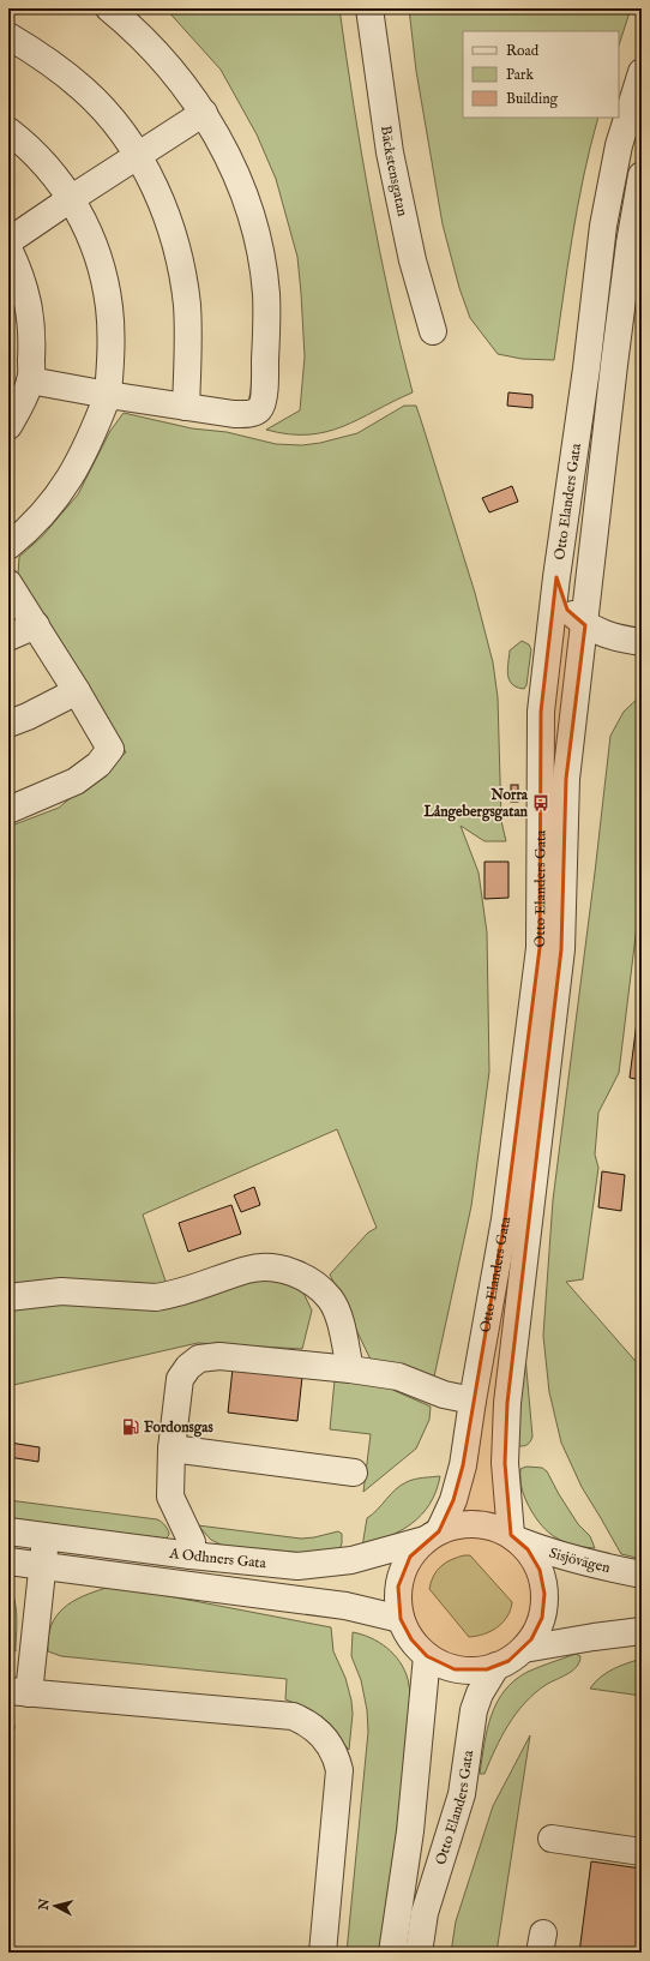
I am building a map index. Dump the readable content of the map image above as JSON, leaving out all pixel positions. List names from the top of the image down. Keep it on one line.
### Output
{"streets":{"street":["Bäckstensgatan","Otto Elanders Gata","A Odhners Gata","Sisjövägen"]},"crossings":[["Otto Elanders Gata","A Odhners Gata"],["Otto Elanders Gata","Sisjövägen"],["A Odhners Gata","Sisjövägen"]],"places":{"bus stop":["Norra Långebergsgatan"],"fuel station":["Fordonsgas"]},"legend":["Road","Park","Building"],"north":"left"}
